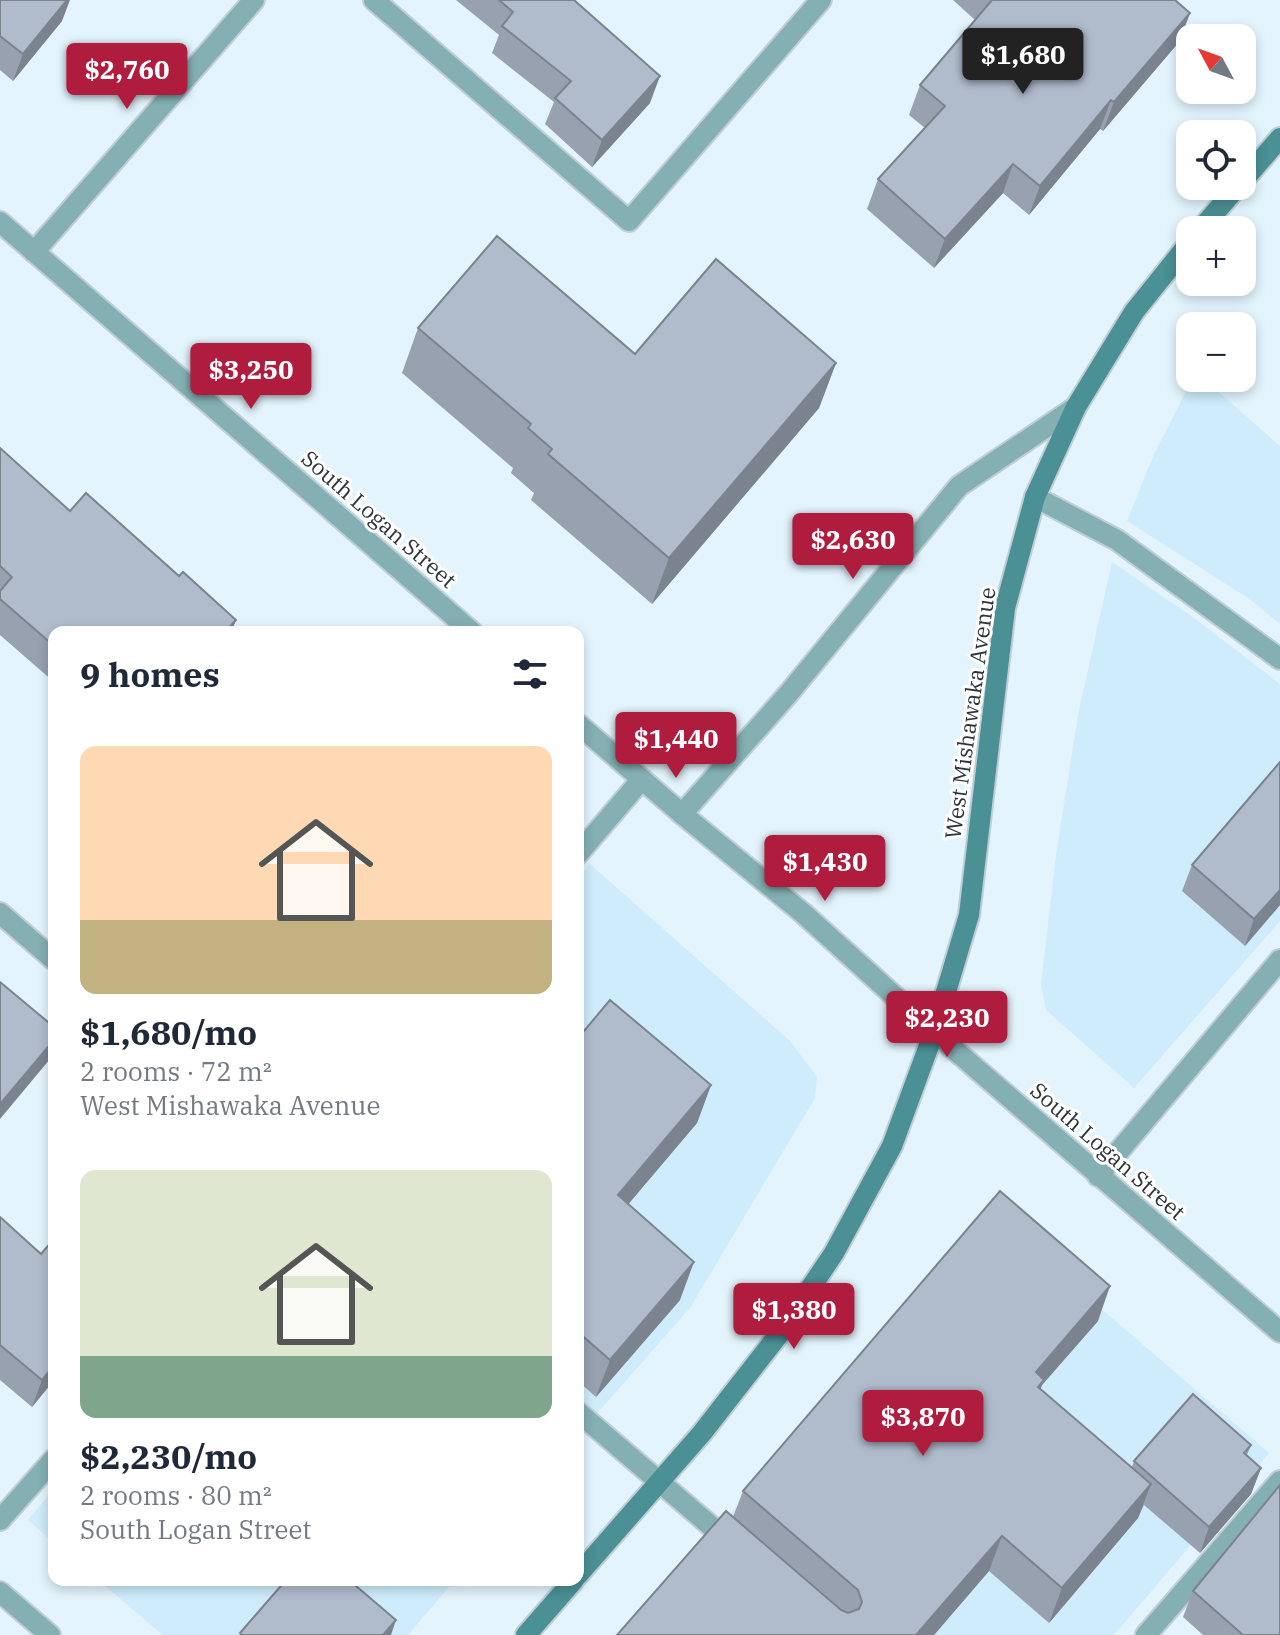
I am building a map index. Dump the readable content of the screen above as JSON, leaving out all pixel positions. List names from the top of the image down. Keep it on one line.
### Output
{"streets":{"main road":["West Mishawaka Avenue"],"street":["South Logan Street"]},"crossings":[["South Logan Street","West Mishawaka Avenue"]],"north":"top left","page":{"map_buttons":["+","−"],"price":["$1,680","$2,760","$3,250","$2,630","$1,440","$1,430","$2,230","$1,380","$3,870"],"heading":"9 homes","list":[{"name":"$1,680/mo","note":"2 rooms · 72 m² · West Mishawaka Avenue"},{"name":"$2,230/mo","note":"2 rooms · 80 m² · South Logan Street"}]}}
